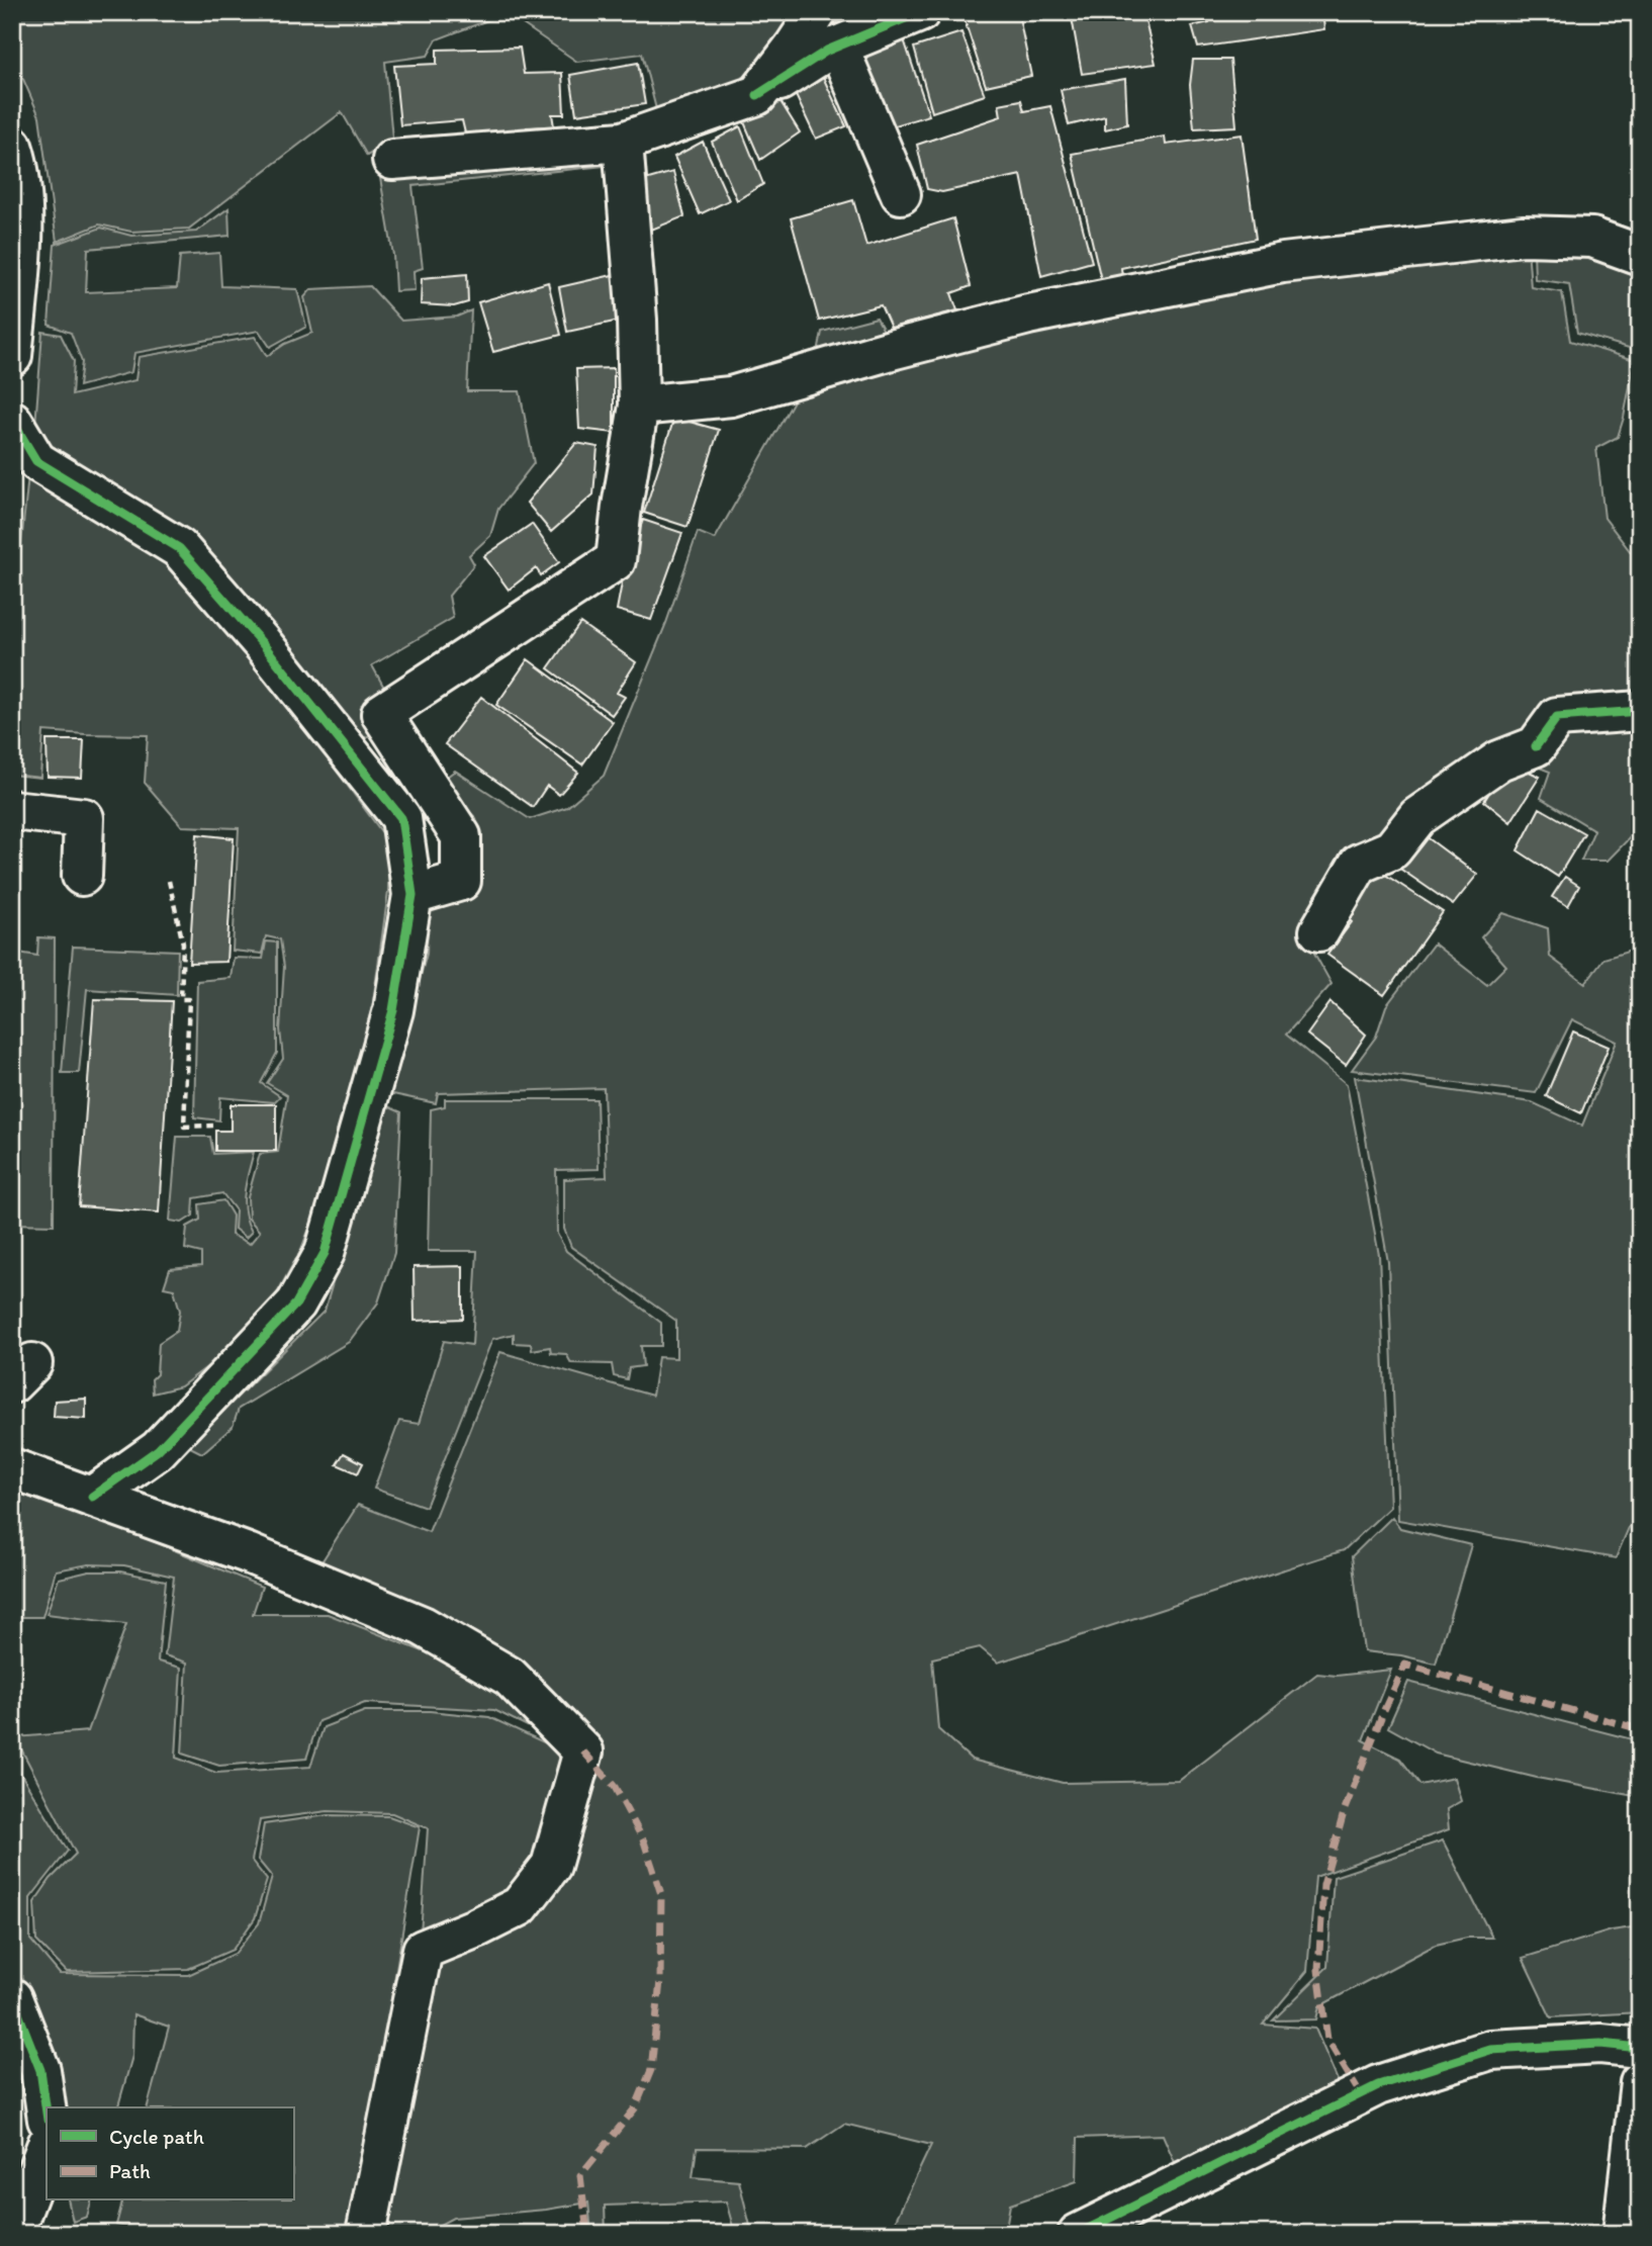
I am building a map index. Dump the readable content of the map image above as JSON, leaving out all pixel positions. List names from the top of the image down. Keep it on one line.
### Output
{"legend":["Cycle path","Path"]}
